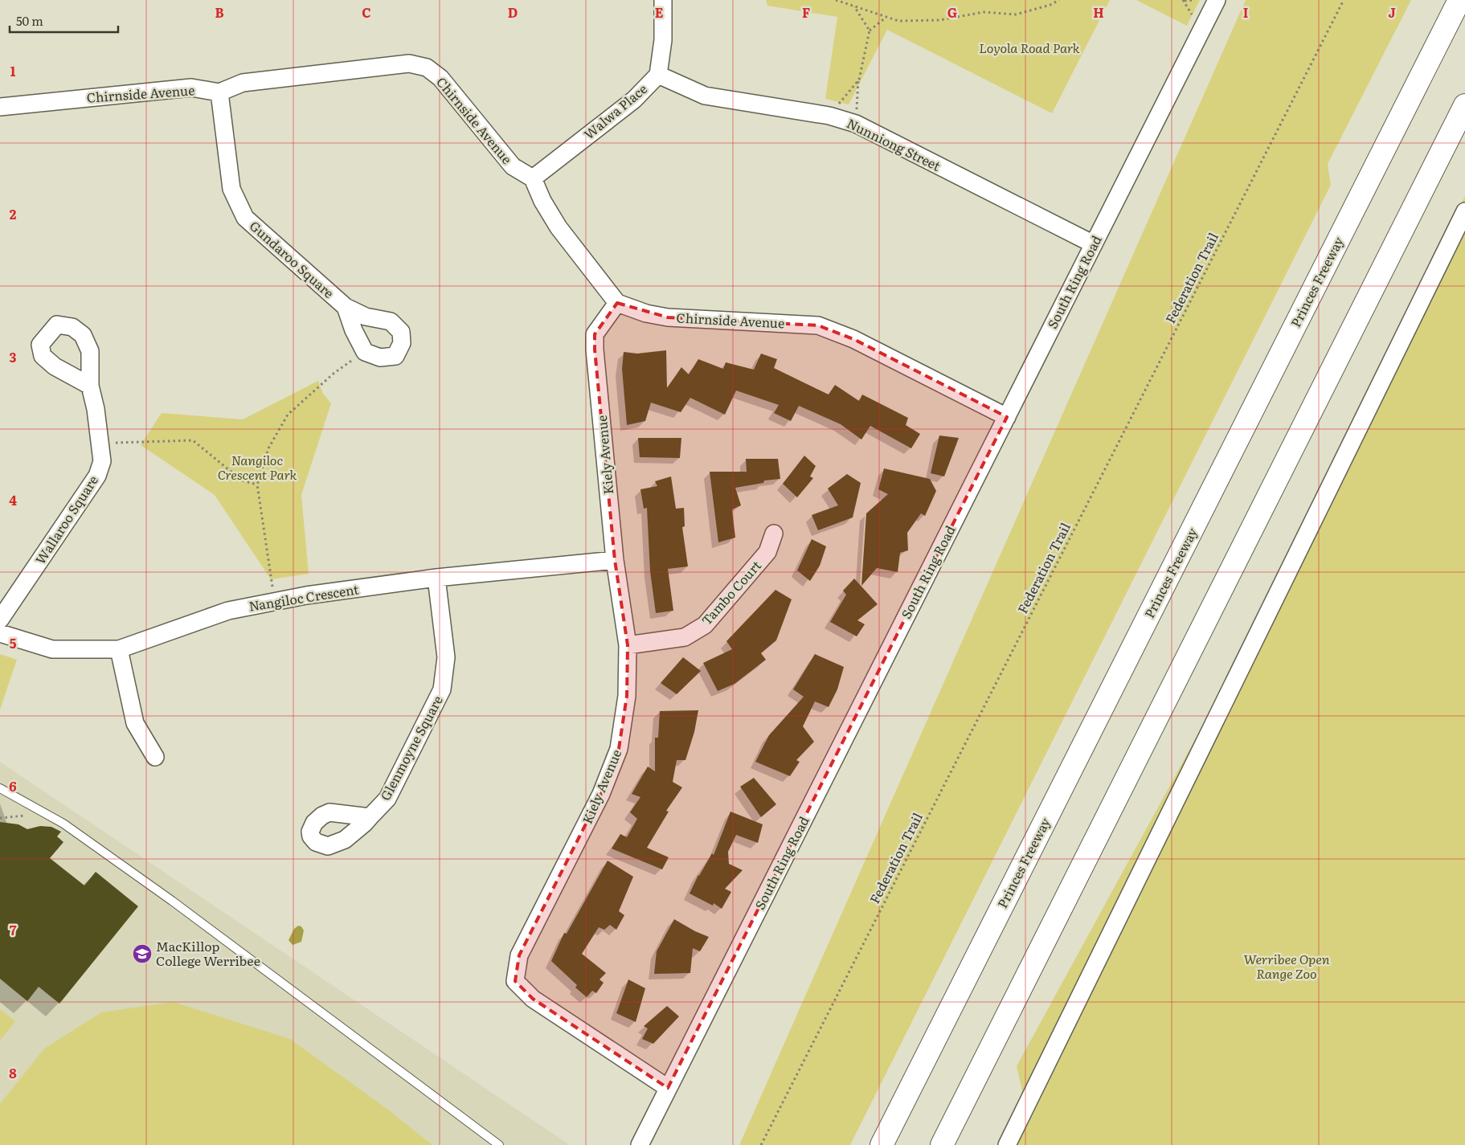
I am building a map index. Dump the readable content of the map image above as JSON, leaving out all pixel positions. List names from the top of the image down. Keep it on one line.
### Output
{"streets":{"highway":["Princes Freeway"],"street":["Chirnside Avenue","Walwa Place","Nunniong Street","Gundaroo Square","South Ring Road","Kiely Avenue","Wallaroo Square","Tambo Court","Nangiloc Crescent","Glenmoyne Square"],"path":["Federation Trail"]},"crossings":[["Chirnside Avenue","Walwa Place"],["Chirnside Avenue","Gundaroo Square"],["Chirnside Avenue","South Ring Road"],["Chirnside Avenue","Kiely Avenue"],["Walwa Place","Nunniong Street"],["Nunniong Street","South Ring Road"],["South Ring Road","Kiely Avenue"],["Kiely Avenue","Tambo Court"],["Kiely Avenue","Nangiloc Crescent"],["Nangiloc Crescent","Glenmoyne Square"]],"parks":["Loyola Road Park","Nangiloc Crescent Park","Werribee Open Range Zoo"],"places":{"school or university":["MacKillop College Werribee"]},"scale_bar":"50 m","grid":{"columns":["B","C","D","E","F","G","H","I","J"],"rows":["1","2","3","4","5","6","7","8"]}}
